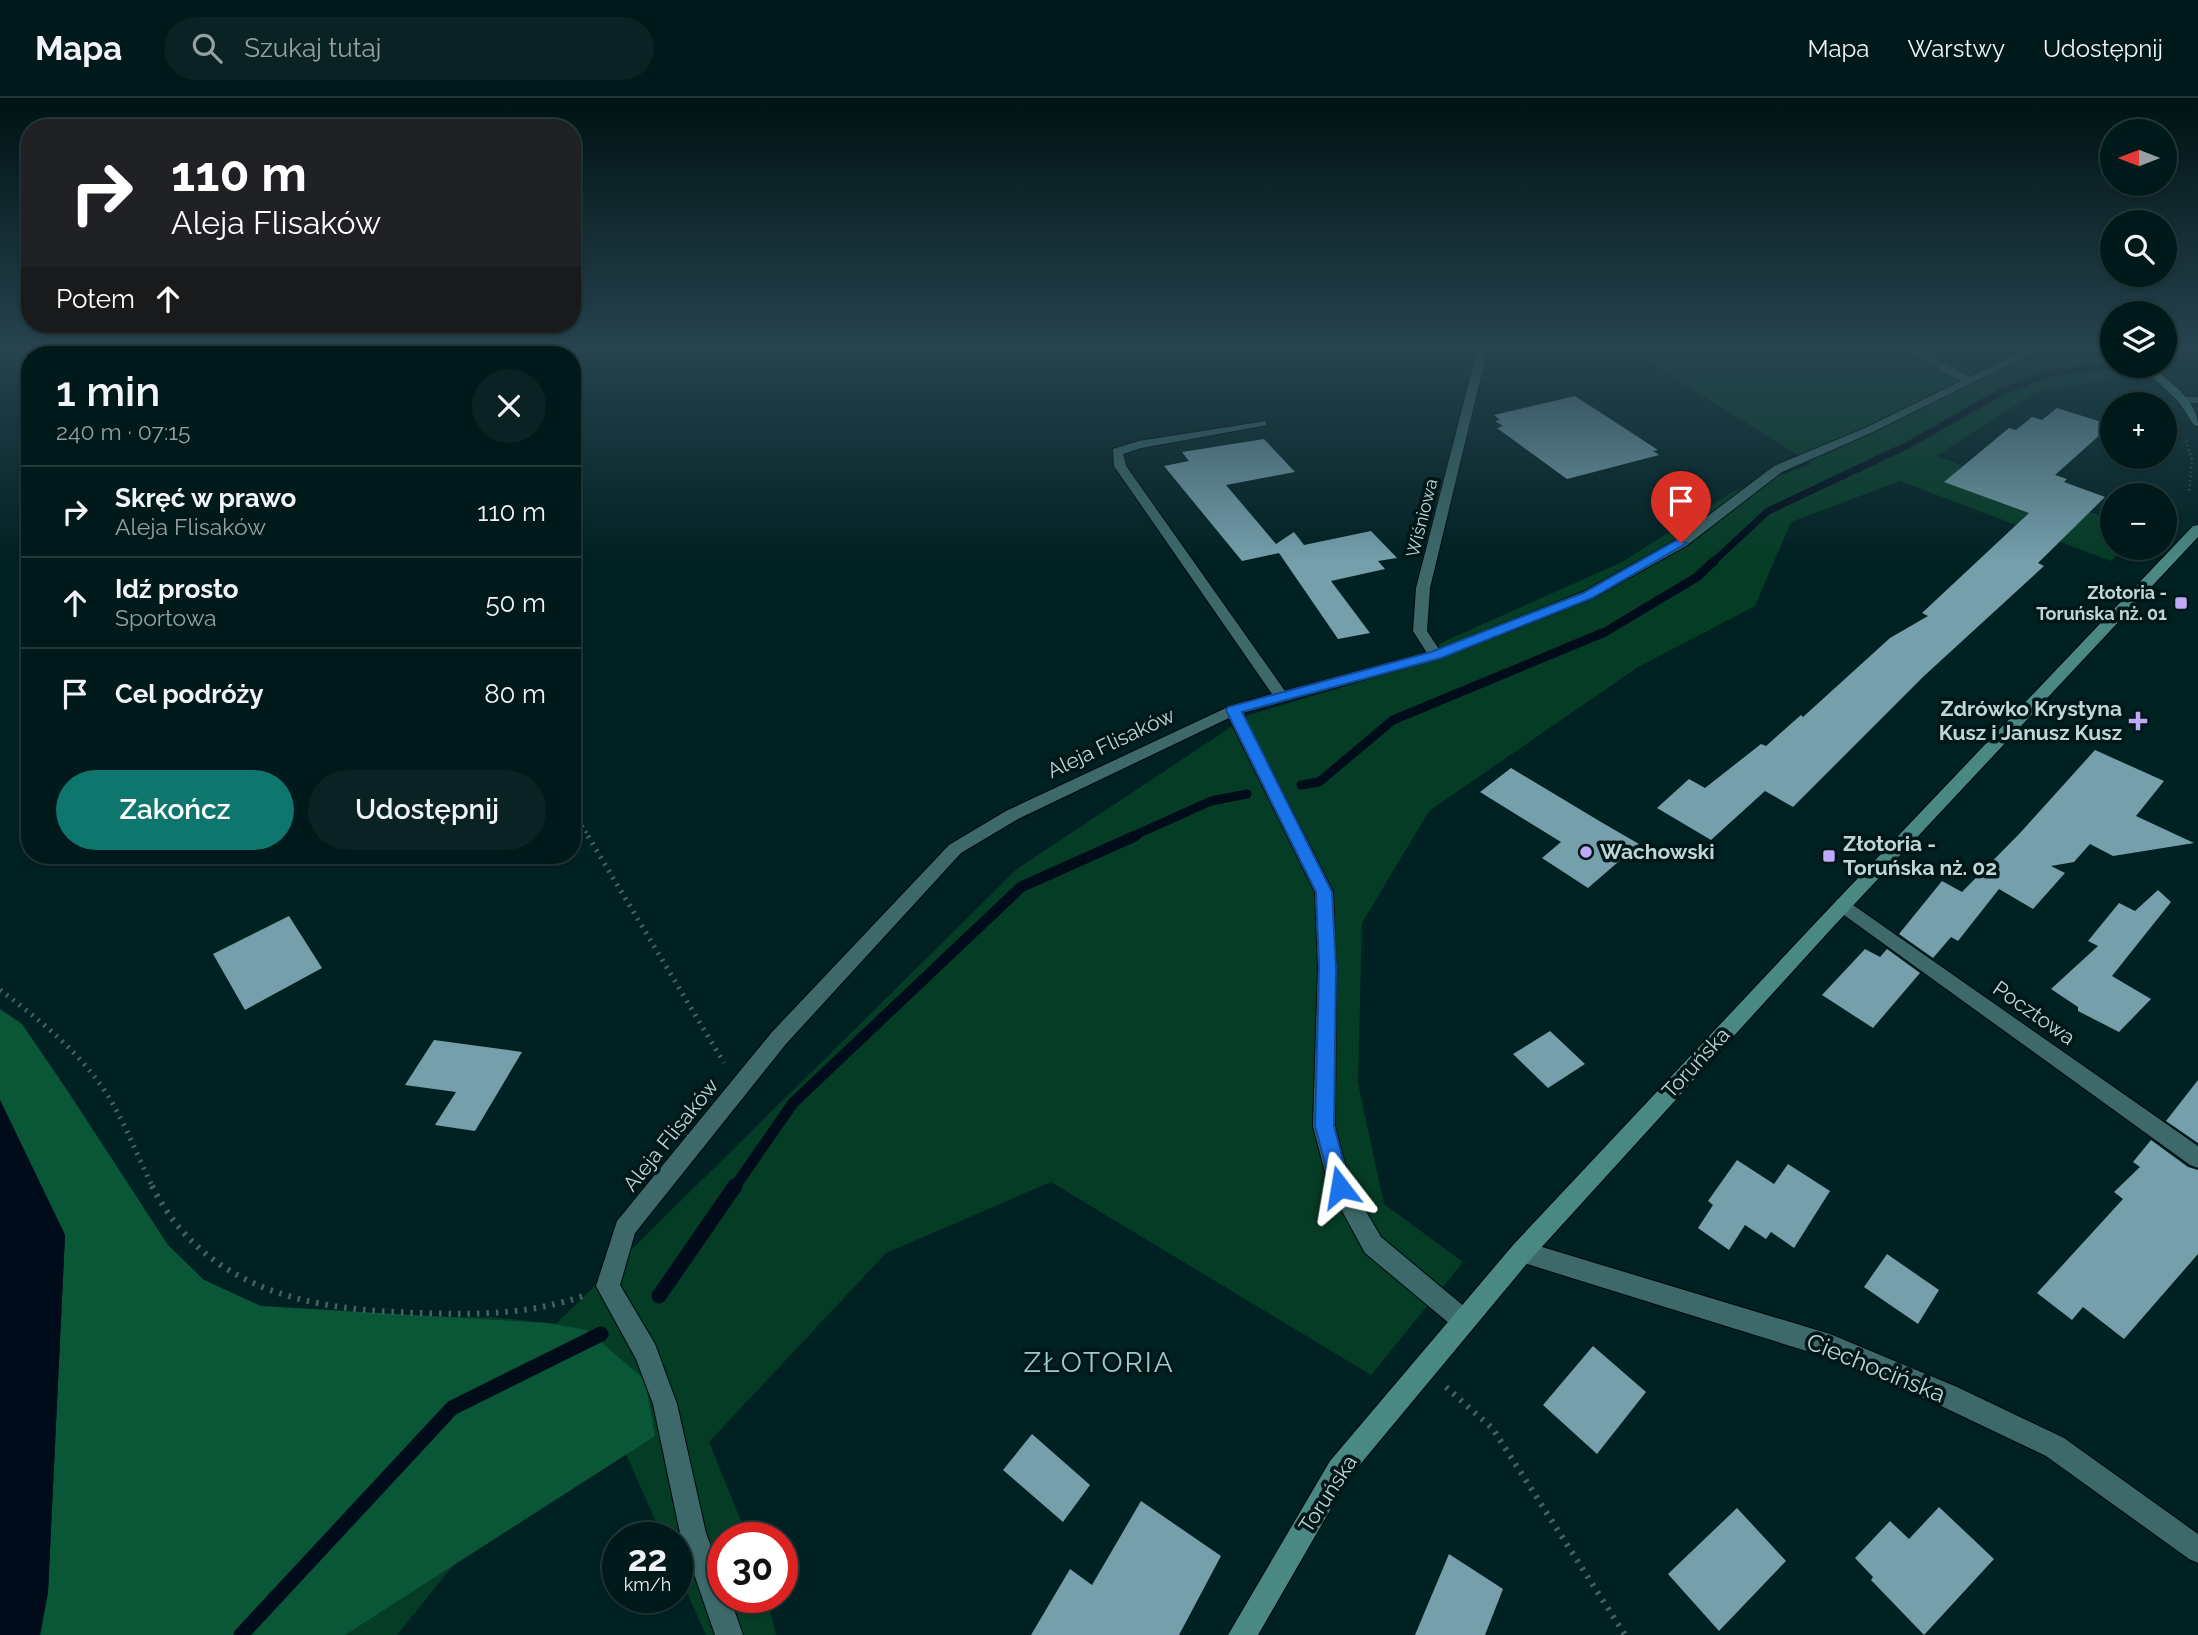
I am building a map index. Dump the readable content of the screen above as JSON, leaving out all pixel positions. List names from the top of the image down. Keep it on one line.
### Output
{"streets":{"main road":["Toruńska"],"street":["Wiśniowa","Aleja Flisaków","Pocztowa","Ciechocińska"]},"crossings":[["Wiśniowa","Aleja Flisaków"],["Pocztowa","Toruńska"],["Toruńska","Ciechocińska"]],"districts":["ZŁOTORIA"],"places":{"transit":["Złotoria - Toruńska nż. 01","Złotoria - Toruńska nż. 02"],"health":["Zdrówko Krystyna Kusz i Janusz Kusz"],"other":["Wachowski"]},"north":"left","page":{"header":"Mapa","search":"Szukaj tutaj","nav":["Mapa","Warstwy","Udostępnij"],"map_buttons":["+","−"],"turn":["110 m","Aleja Flisaków"],"then":"Potem","heading":["1 min","240 m · 07:15"],"list":[{"name":"Skręć w prawo","note":"Aleja Flisaków","value":"110 m"},{"name":"Idź prosto","note":"Sportowa","value":"50 m"},{"name":"Cel podróży","value":"80 m"}],"buttons":["Zakończ","Udostępnij"],"speed":"22 km/h","limit":"30"}}
